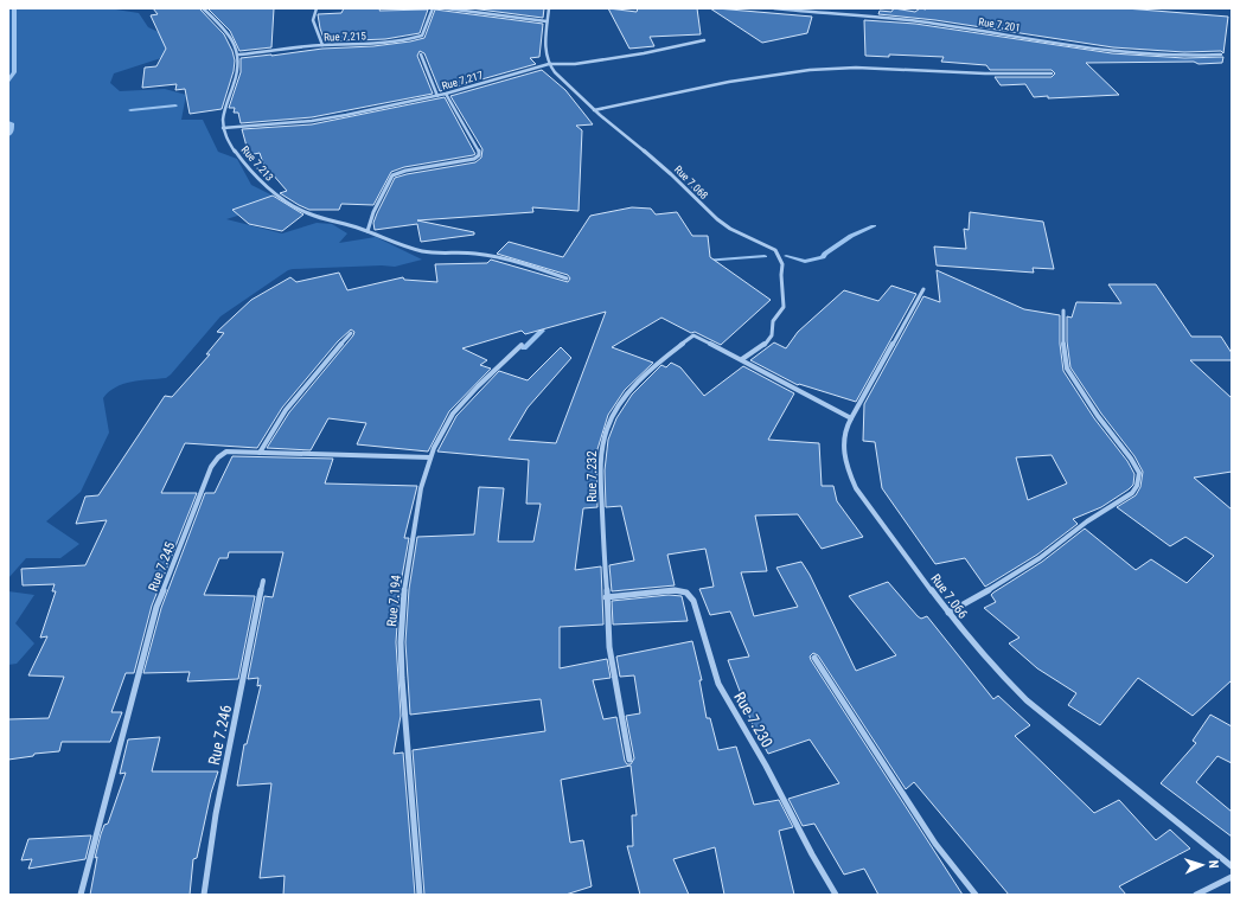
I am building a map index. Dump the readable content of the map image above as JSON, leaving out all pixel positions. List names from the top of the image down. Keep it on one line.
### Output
{"streets":{"street":["Rue 7.201","Rue 7.215","Rue 7.217","Rue 7.213","Rue 7.068","Rue 7.232","Rue 7.245","Rue 7.066","Rue 7.194","Rue 7.230","Rue 7.246"]},"crossings":[["Rue 7.217","Rue 7.213"],["Rue 7.217","Rue 7.068"],["Rue 7.068","Rue 7.232"],["Rue 7.232","Rue 7.230"],["Rue 7.245","Rue 7.194"]],"north":"right"}
